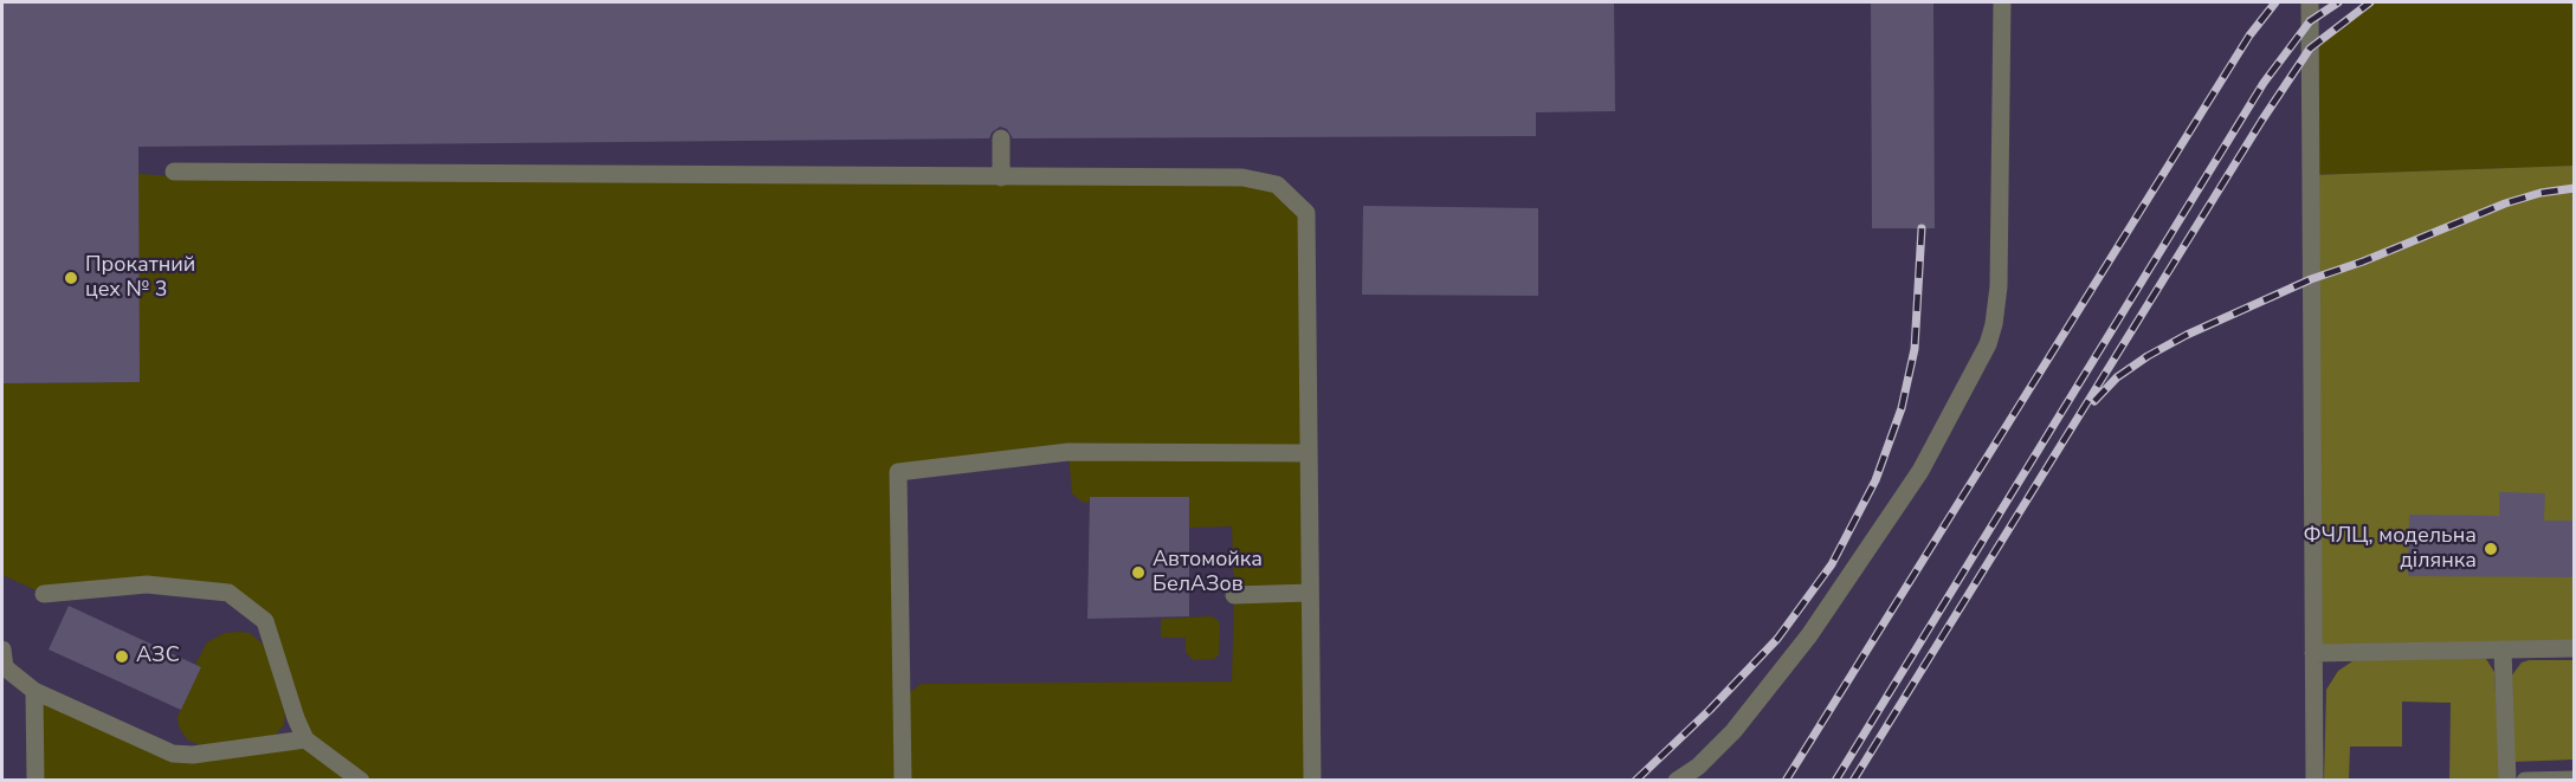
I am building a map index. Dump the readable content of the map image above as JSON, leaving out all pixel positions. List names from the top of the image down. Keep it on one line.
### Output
{"places":["Прокатний цех № 3","ФЧЛЦ, модельна ділянка","Автомойка БелАЗов","АЗС"]}
